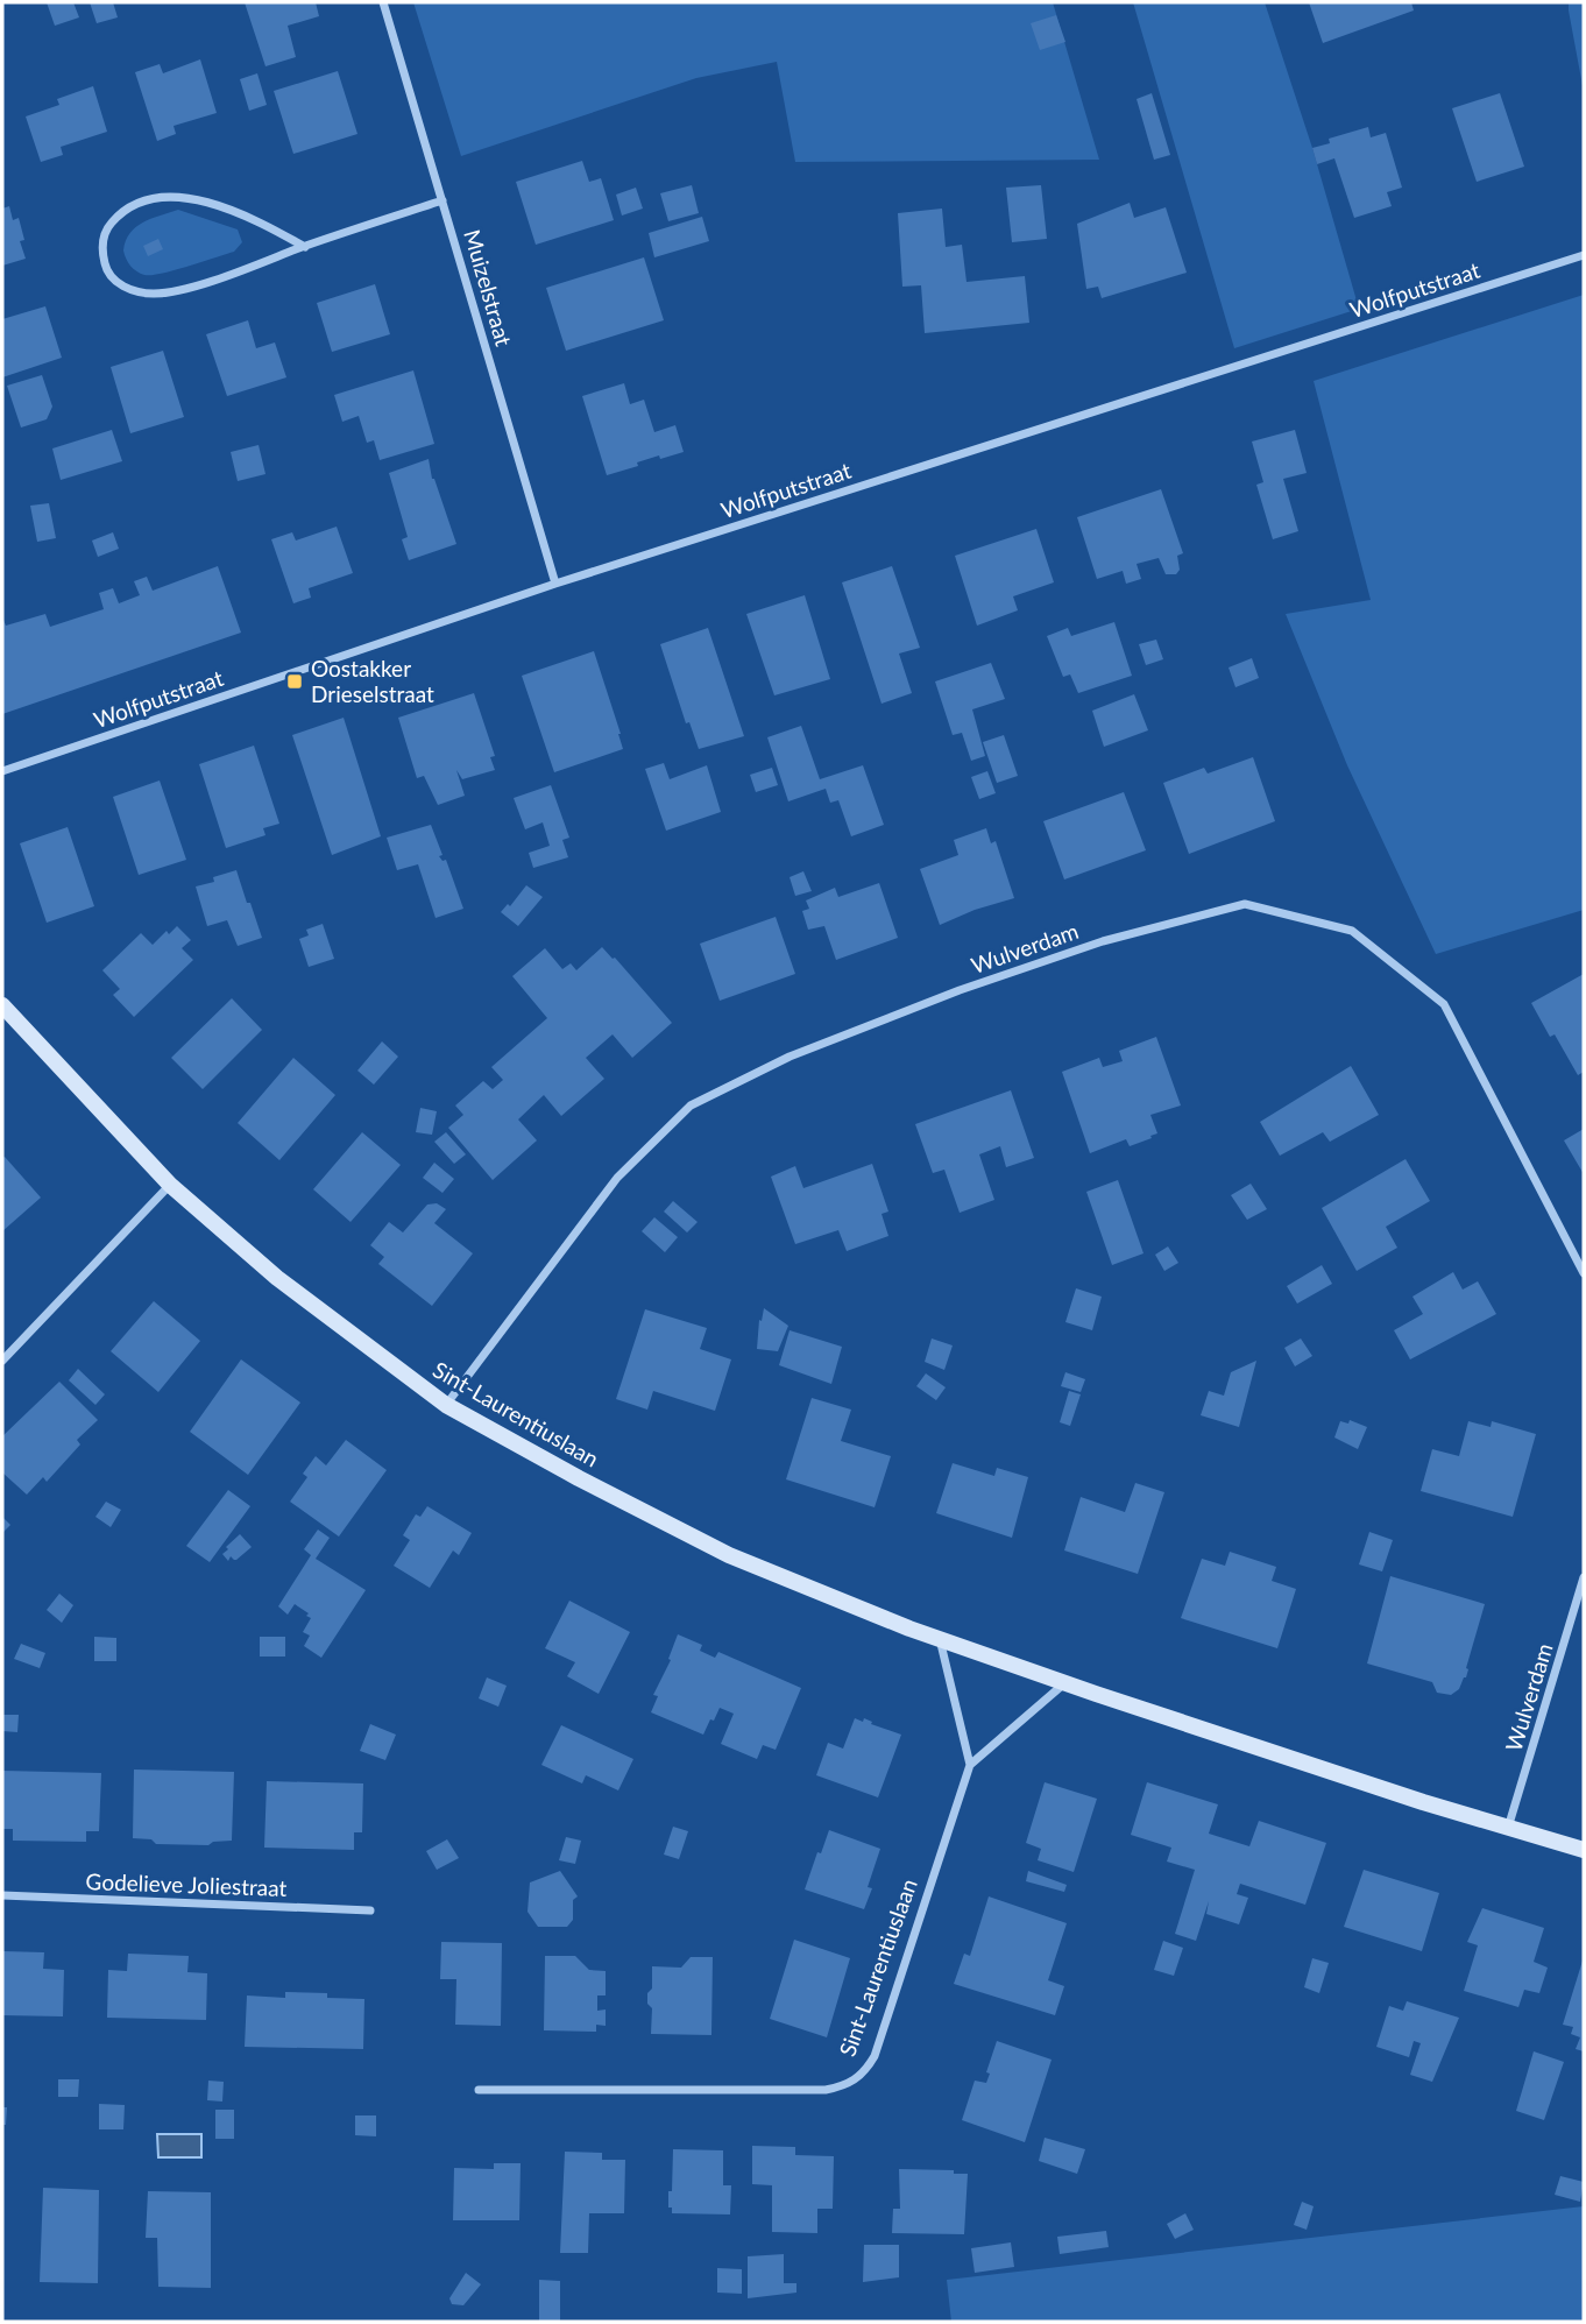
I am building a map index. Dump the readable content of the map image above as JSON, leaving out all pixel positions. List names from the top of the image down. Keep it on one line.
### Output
{"streets":{"street":["Muizelstraat","Wolfputstraat","Wulverdam","Sint-Laurentiuslaan","Godelieve Joliestraat"]},"crossings":[["Muizelstraat","Wolfputstraat"],["Wulverdam","Sint-Laurentiuslaan"]],"places":{"transit":["Oostakker Drieselstraat"]}}
